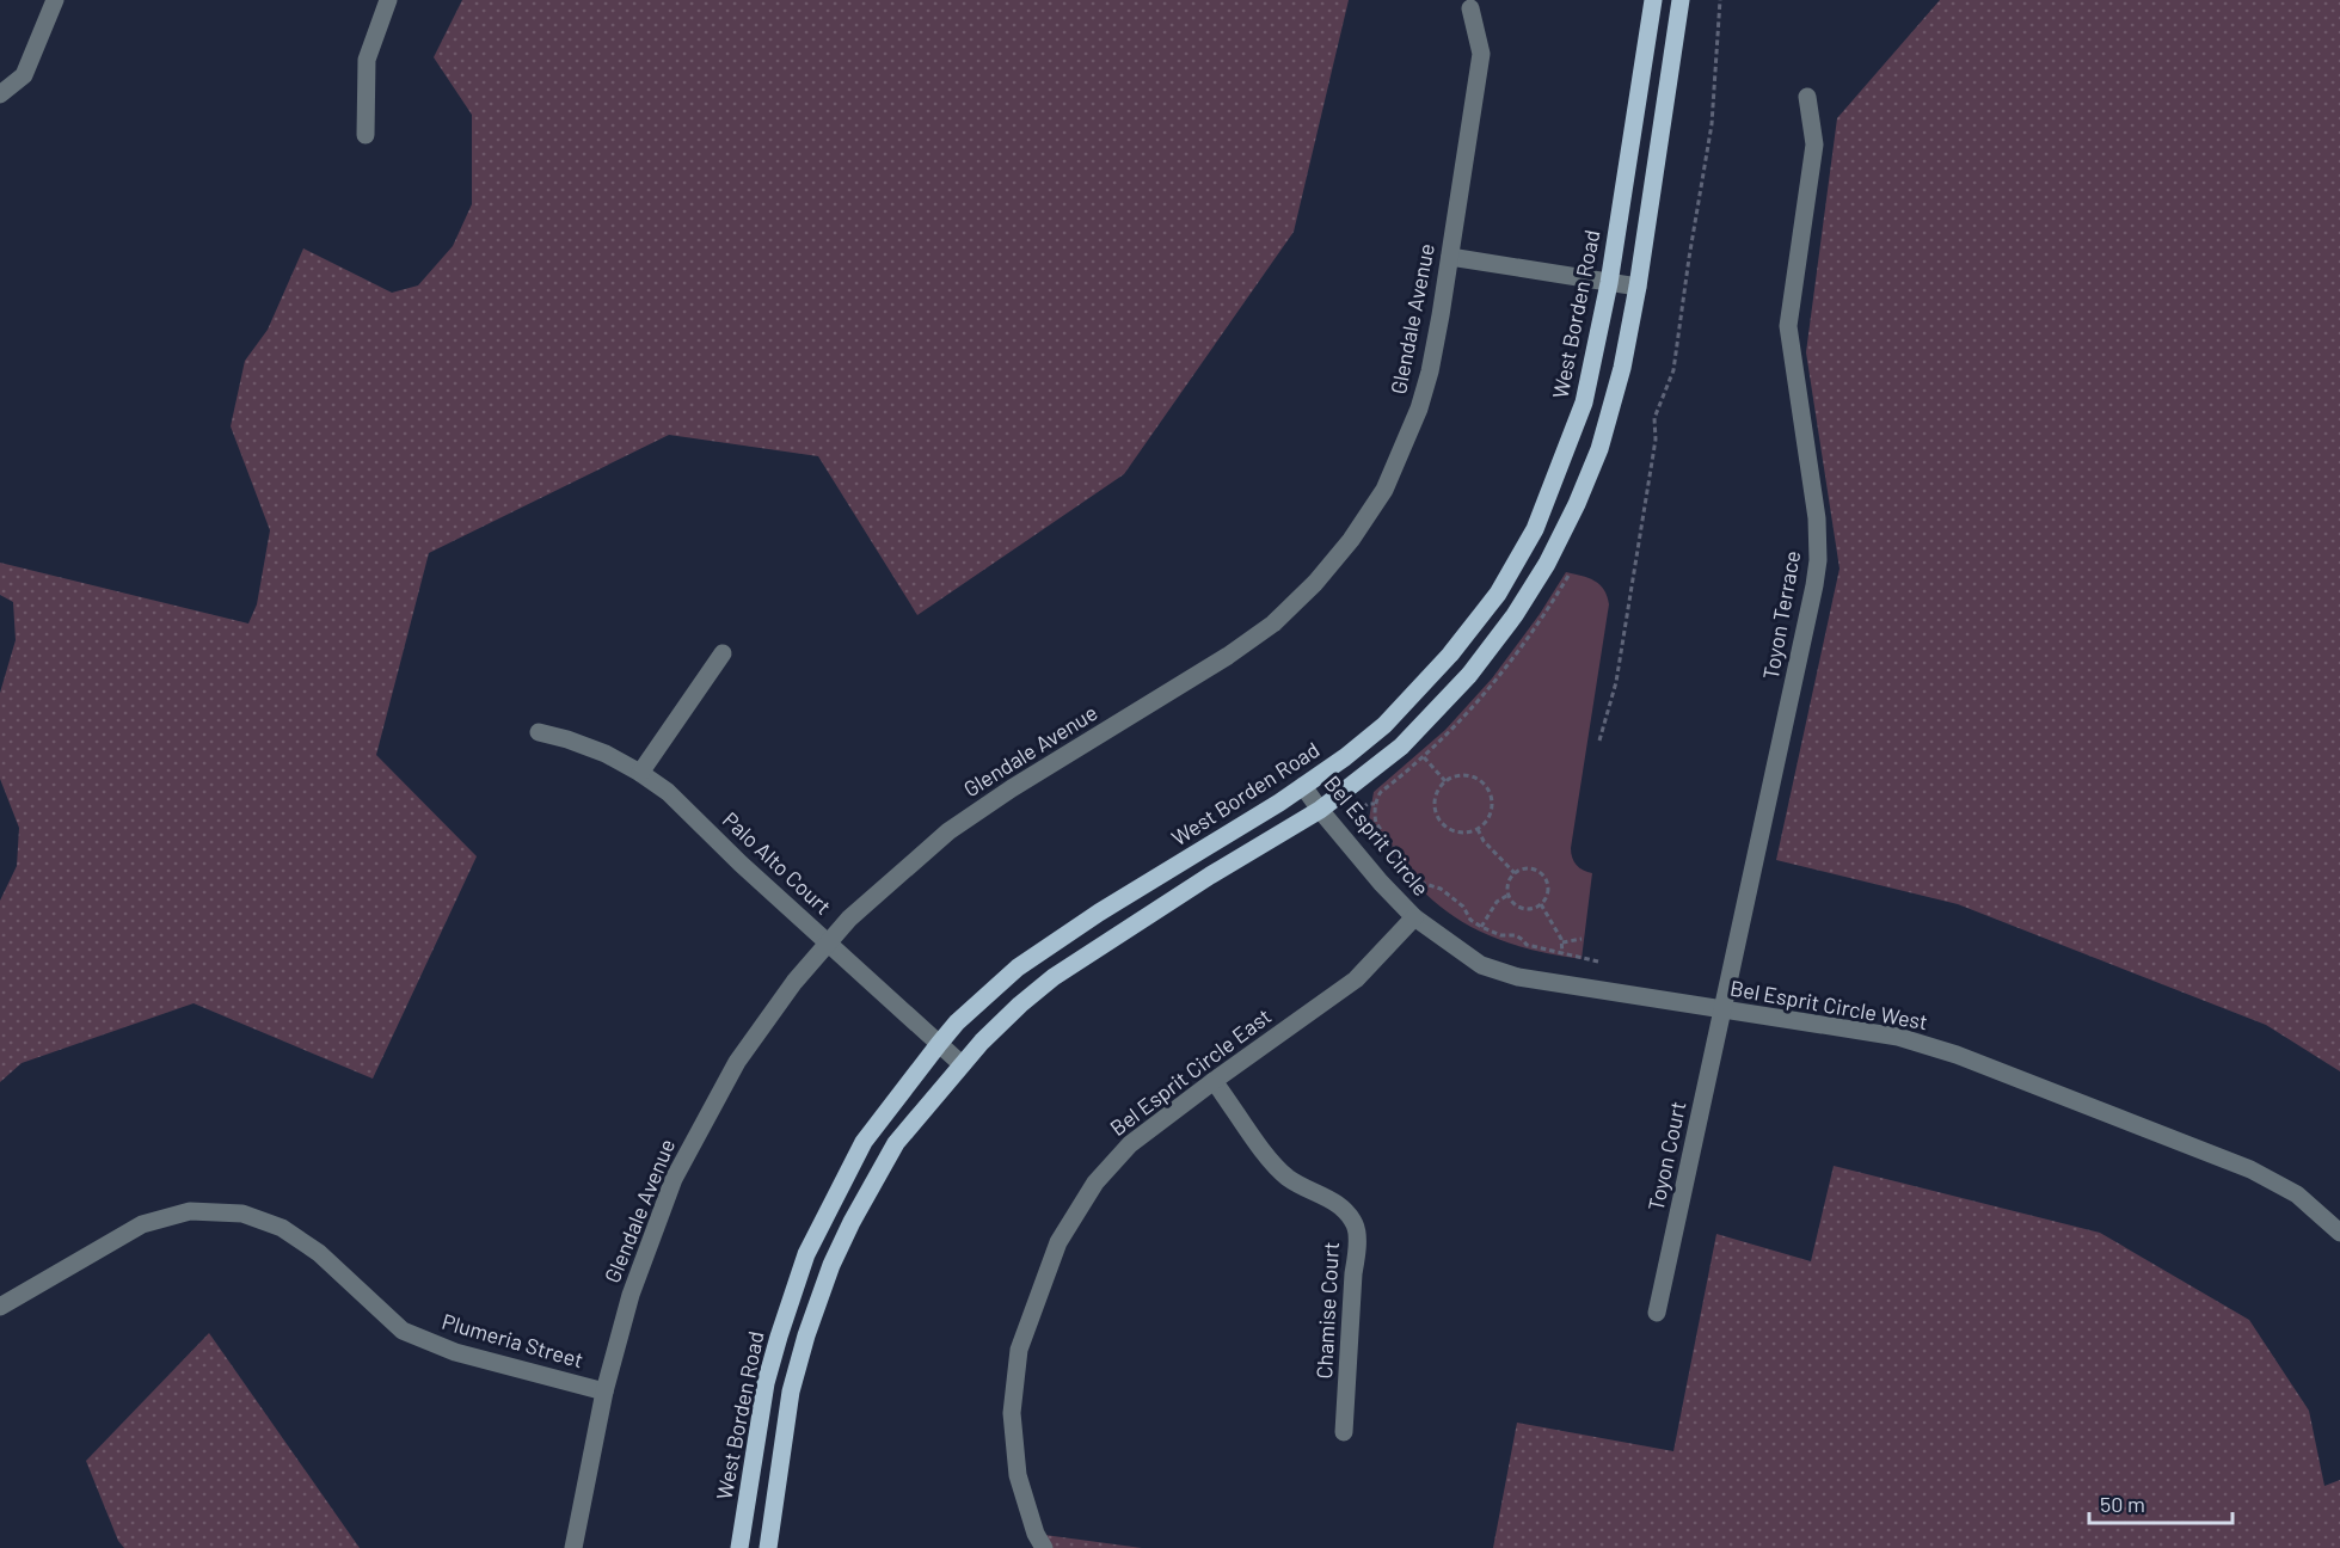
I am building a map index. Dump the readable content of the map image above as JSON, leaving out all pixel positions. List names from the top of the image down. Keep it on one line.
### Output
{"streets":{"main road":["West Borden Road"],"street":["Glendale Avenue","Toyon Terrace","Bel Esprit Circle","Palo Alto Court","Bel Esprit Circle West","Bel Esprit Circle East","Toyon Court","Chamise Court","Plumeria Street"]},"crossings":[["West Borden Road","Bel Esprit Circle"],["West Borden Road","Palo Alto Court"],["Glendale Avenue","Palo Alto Court"],["Glendale Avenue","Plumeria Street"],["Toyon Terrace","Bel Esprit Circle West"],["Toyon Terrace","Toyon Court"],["Bel Esprit Circle","Bel Esprit Circle West"],["Bel Esprit Circle","Bel Esprit Circle East"],["Bel Esprit Circle West","Bel Esprit Circle East"],["Bel Esprit Circle West","Toyon Court"],["Bel Esprit Circle East","Chamise Court"]],"scale_bar":"50 m"}
